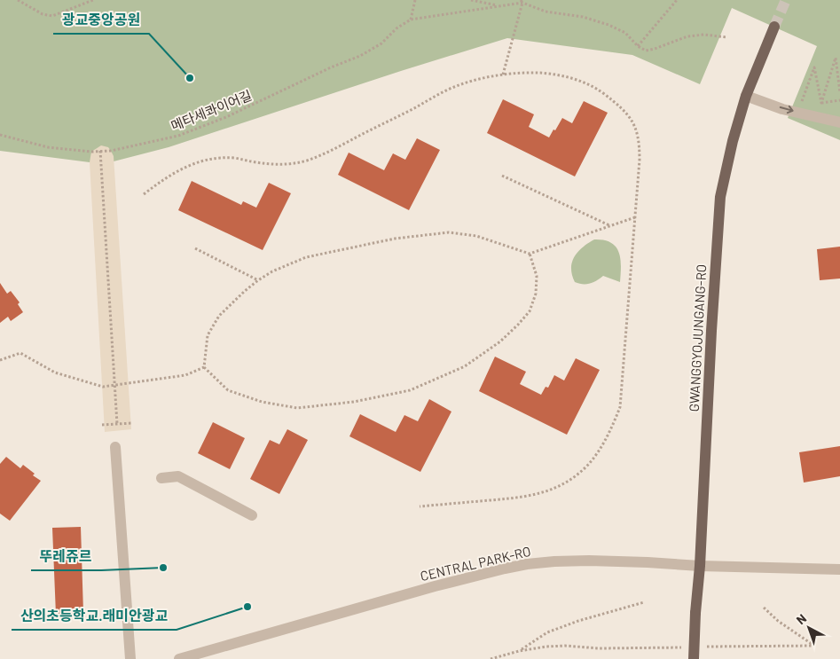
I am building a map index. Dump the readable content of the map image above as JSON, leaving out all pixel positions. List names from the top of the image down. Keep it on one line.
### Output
{"streets":{"main road":["GWANGGYOJUNGANG-RO"],"street":["CENTRAL PARK-RO"],"path":["메타세콰이어길"]},"crossings":[["GWANGGYOJUNGANG-RO","CENTRAL PARK-RO"]],"places":["광교중앙공원","뚜레쥬르","산의초등학교.래미안광교"],"north":"top left"}
